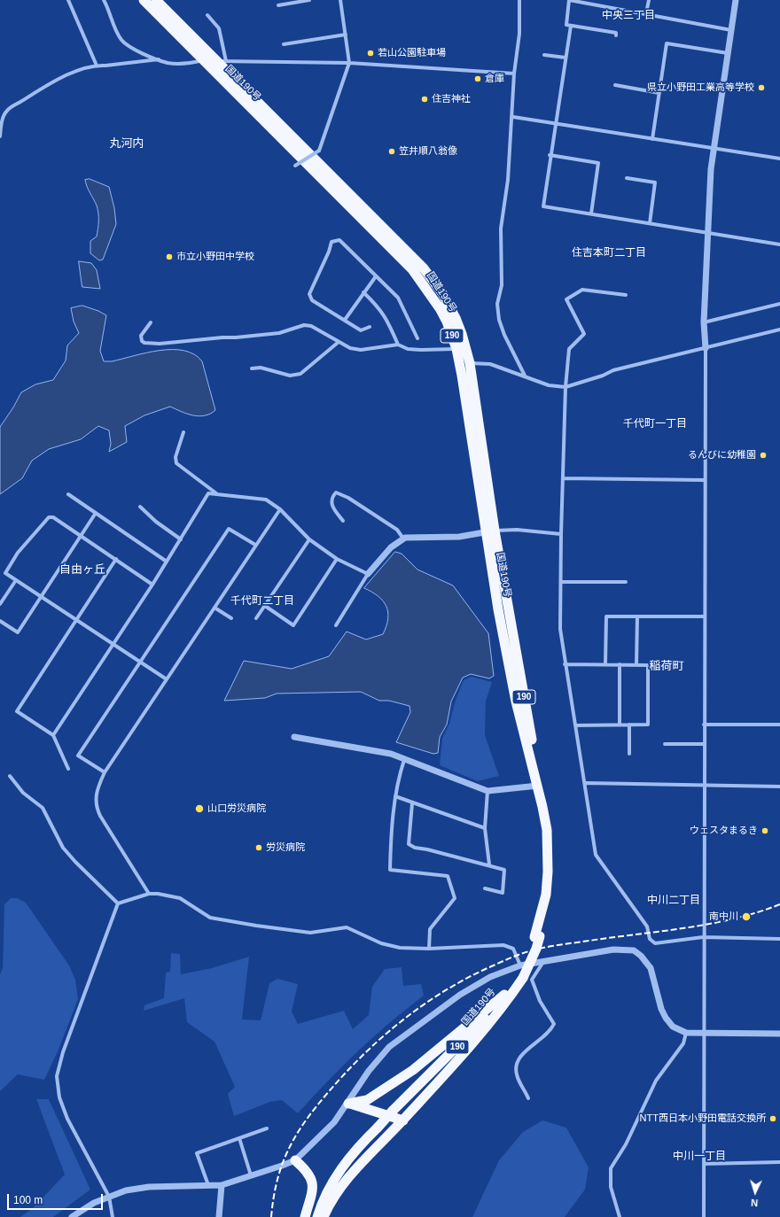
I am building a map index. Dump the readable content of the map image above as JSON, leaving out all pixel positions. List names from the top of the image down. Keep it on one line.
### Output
{"streets":{"highway":["国道190号","190"]},"districts":["中央三丁目","丸河内","住吉本町二丁目","千代町一丁目","自由ヶ丘","千代町二丁目","稲荷町","中川二丁目","中川一丁目"],"places":["若山公園駐車場","倉庫","県立小野田工業高等学校","住吉神社","笠井順八翁像","市立小野田中学校","るんびに幼稚園","山口労災病院","ウェスタまるき","労災病院","南中川","NTT西日本小野田電話交換所"],"scale_bar":"100 m","north":"bottom"}
